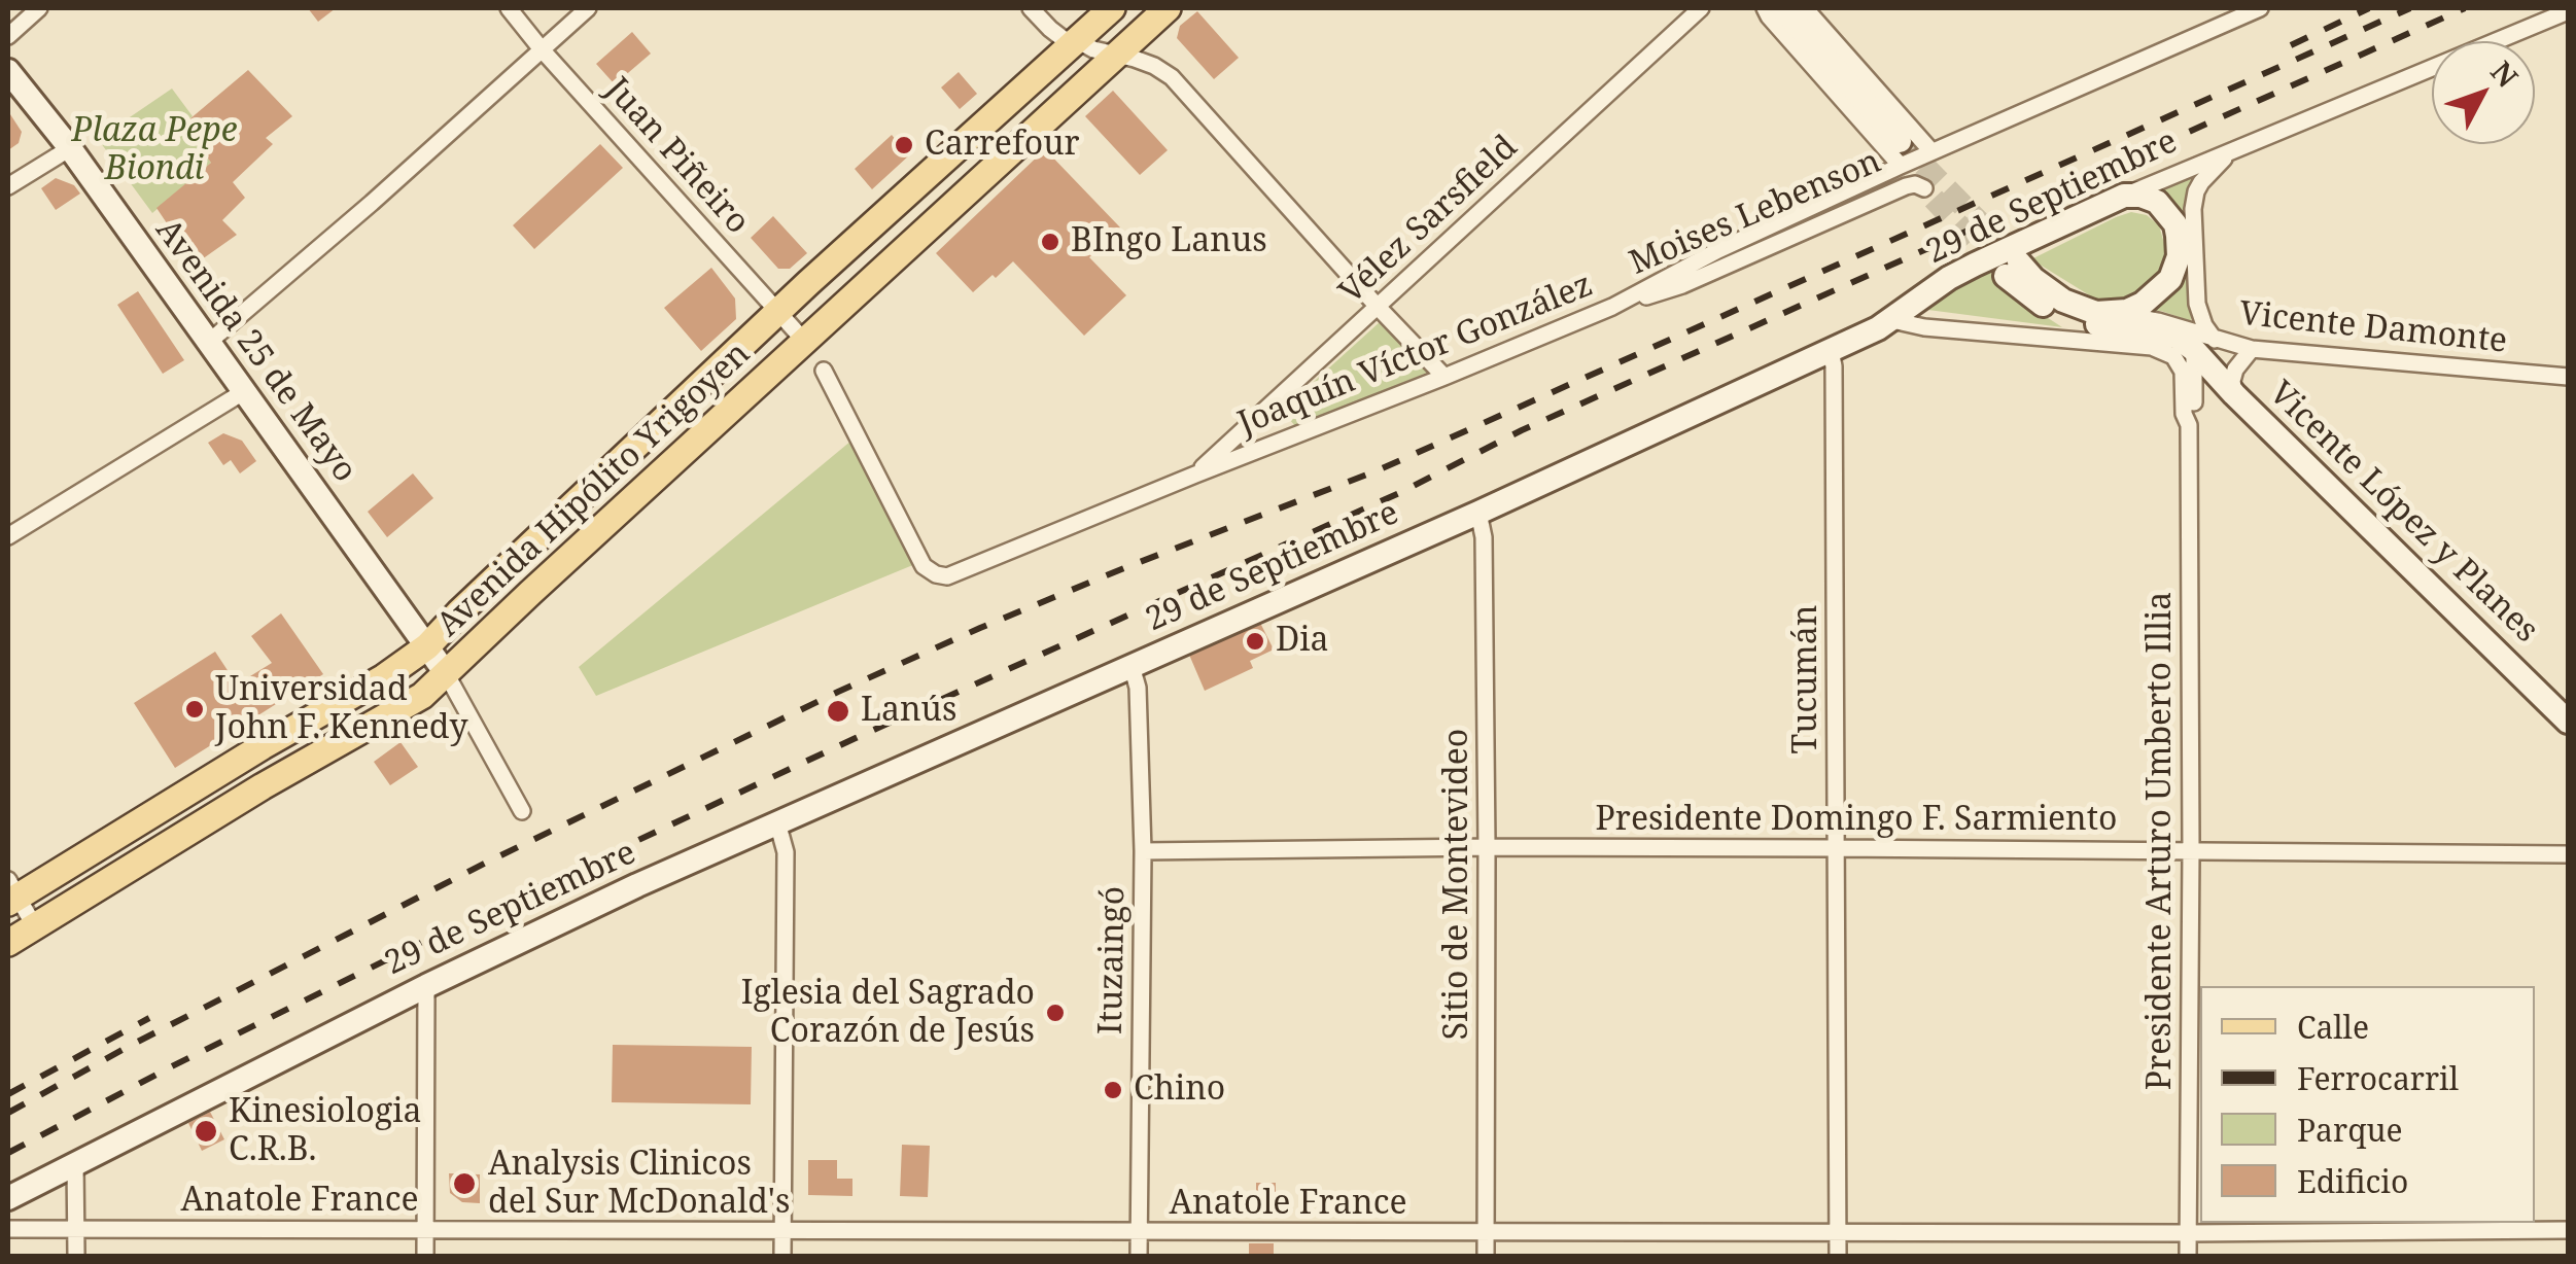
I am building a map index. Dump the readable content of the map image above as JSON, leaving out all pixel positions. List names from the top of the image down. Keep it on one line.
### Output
{"streets":{"main road":["Avenida Hipólito Yrigoyen"],"street":["Juan Piñeiro","29 de Septiembre","Moises Lebenson","Vélez Sarsfield","Vicente Damonte","Avenida 25 de Mayo","Joaquín Víctor González","Vicente López y Planes","Tucumán","Presidente Domingo F. Sarmiento","Presidente Arturo Umberto Illia","Sitio de Montevideo","Ituzaingó","Anatole France"]},"crossings":[["Juan Piñeiro","Avenida Hipólito Yrigoyen"],["29 de Septiembre","Vicente Damonte"],["29 de Septiembre","Tucumán"],["29 de Septiembre","Presidente Arturo Umberto Illia"],["29 de Septiembre","Sitio de Montevideo"],["29 de Septiembre","Ituzaingó"],["Moises Lebenson","Joaquín Víctor González"],["Vélez Sarsfield","Joaquín Víctor González"],["Vicente Damonte","Vicente López y Planes"],["Vicente Damonte","Presidente Arturo Umberto Illia"],["Avenida 25 de Mayo","Avenida Hipólito Yrigoyen"],["Vicente López y Planes","Presidente Arturo Umberto Illia"],["Tucumán","Presidente Domingo F. Sarmiento"],["Tucumán","Anatole France"],["Presidente Domingo F. Sarmiento","Presidente Arturo Umberto Illia"],["Presidente Domingo F. Sarmiento","Sitio de Montevideo"],["Presidente Domingo F. Sarmiento","Ituzaingó"],["Presidente Arturo Umberto Illia","Anatole France"],["Sitio de Montevideo","Anatole France"],["Ituzaingó","Anatole France"]],"parks":["Plaza Pepe Biondi"],"places":["Carrefour","BIngo Lanus","Dia","Universidad John F. Kennedy","Lanús","Iglesia del Sagrado Corazón de Jesús","Chino","Kinesiologia C.R.B.","Analysis Clinicos del Sur McDonald's"],"legend":["Calle","Ferrocarril","Parque","Edificio"],"north":"top right"}
